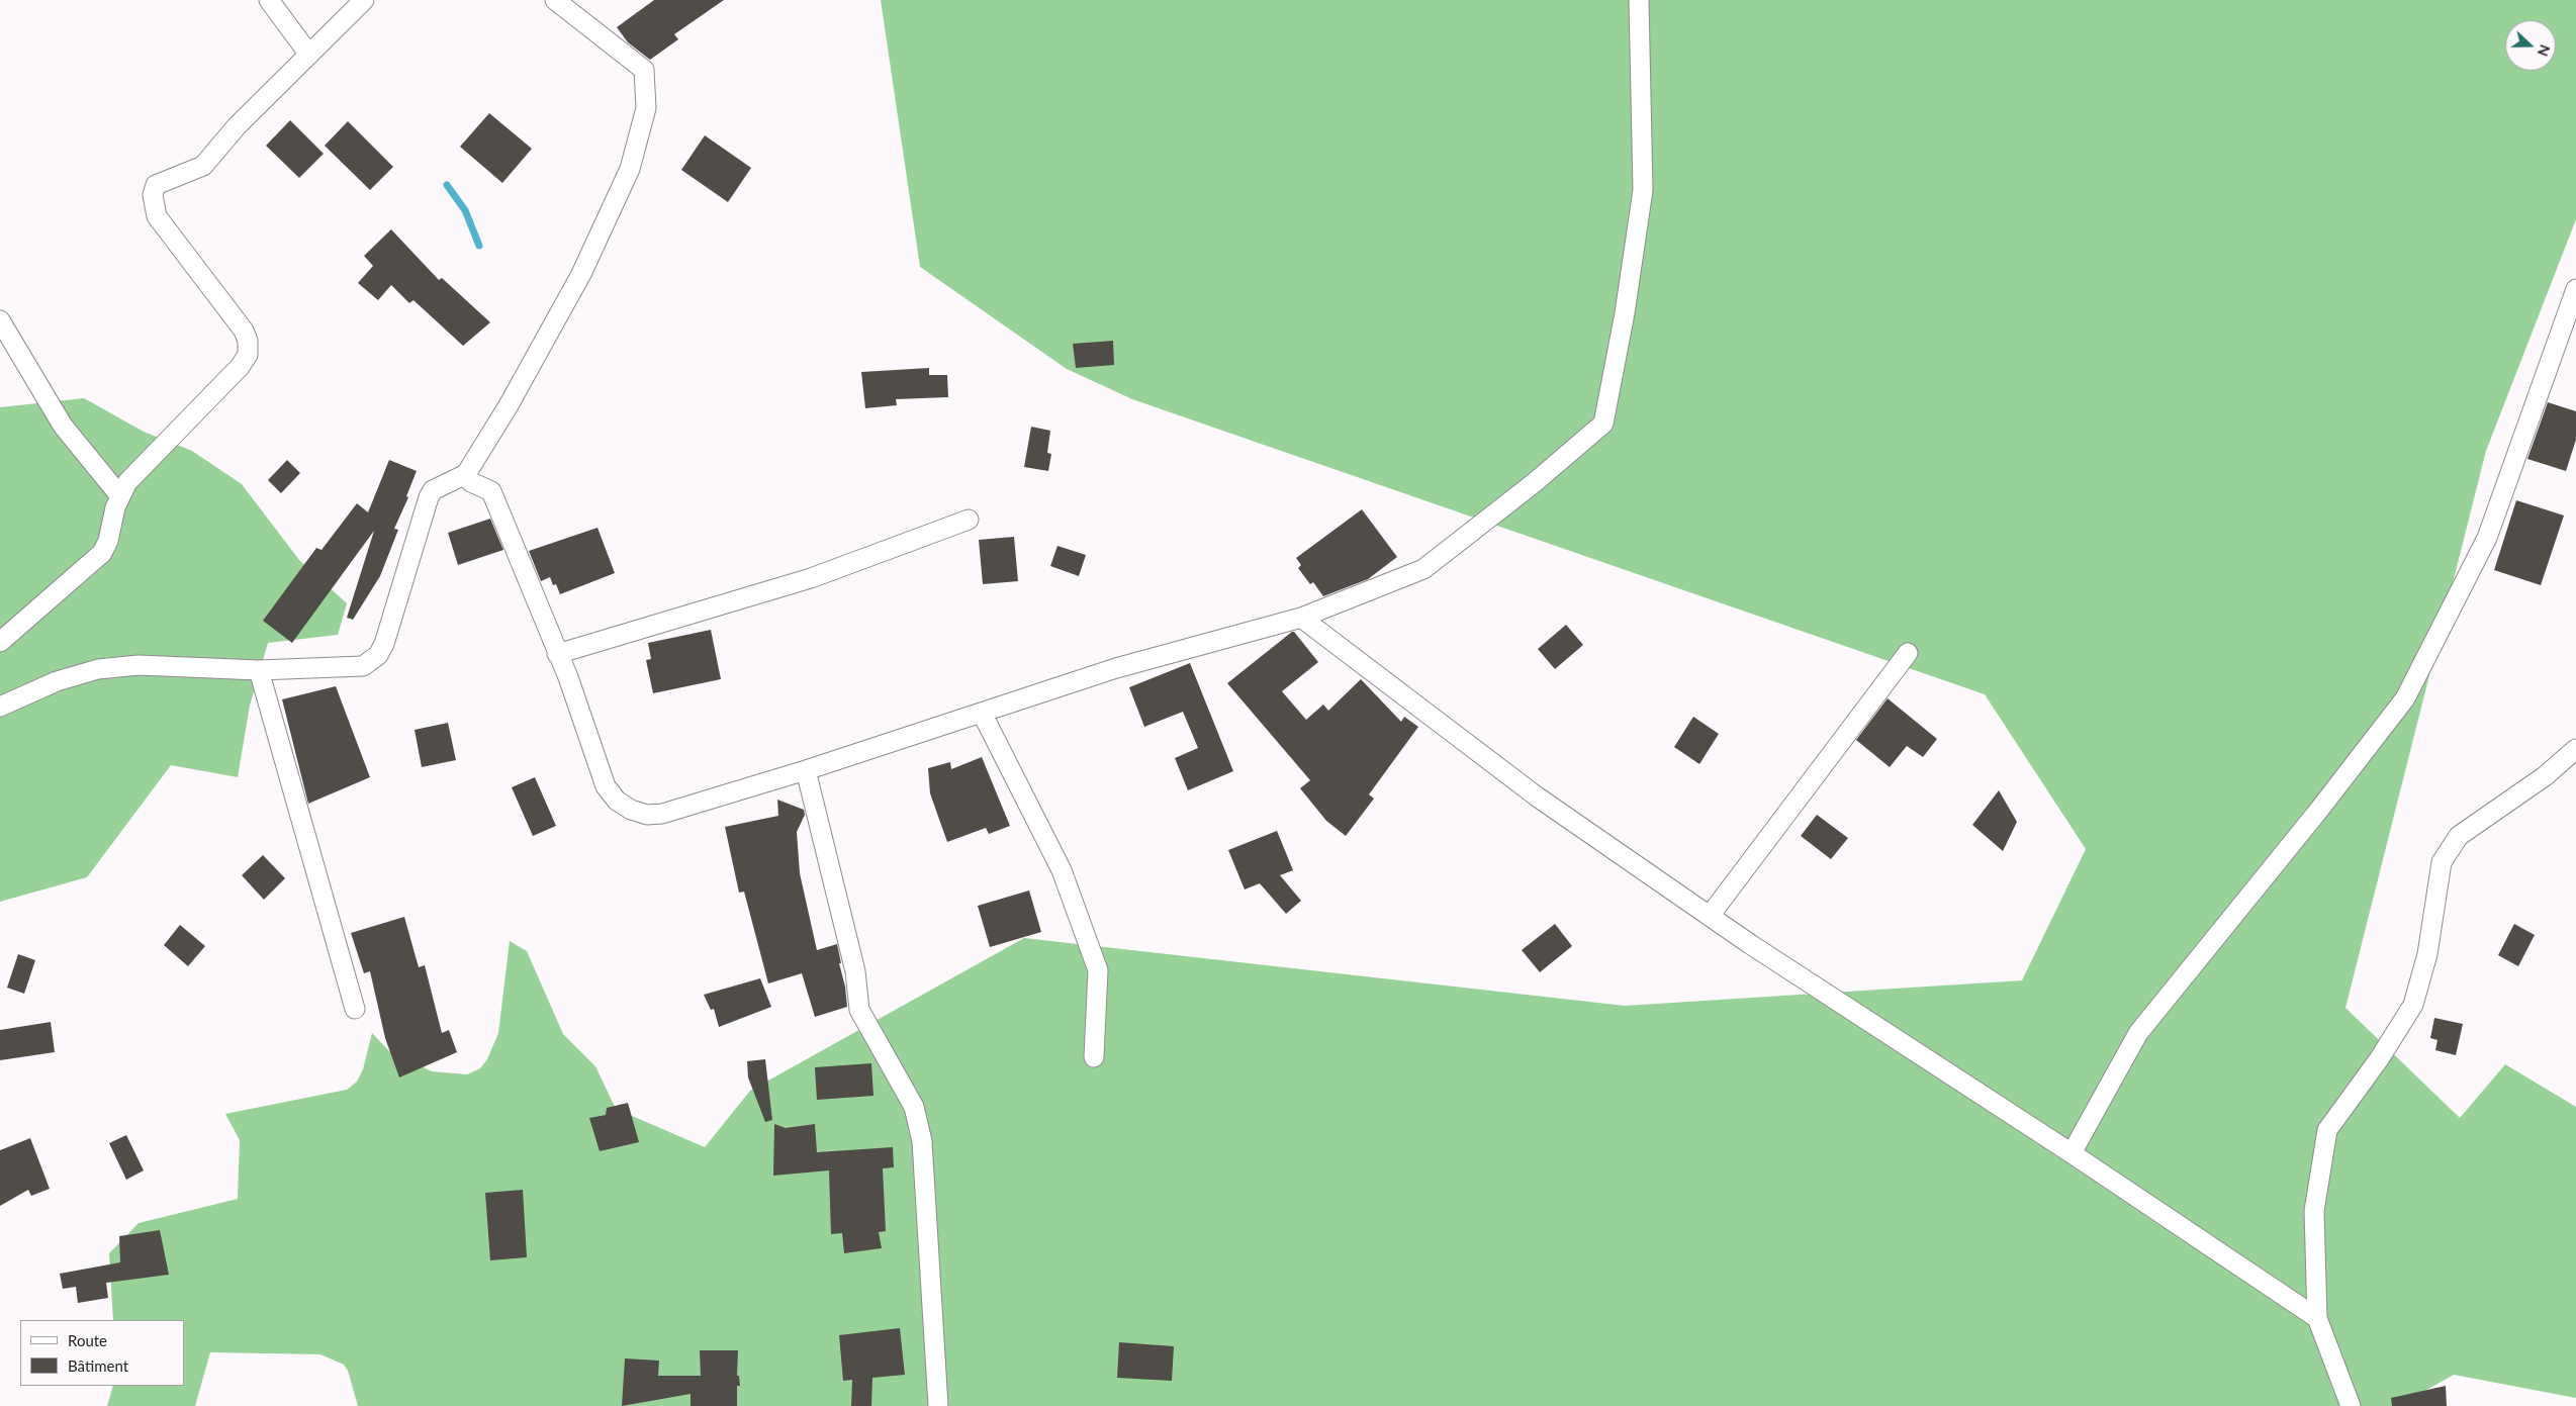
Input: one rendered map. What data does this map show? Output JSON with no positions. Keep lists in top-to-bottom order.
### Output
{
  "legend": ["Route", "Bâtiment"],
  "north": "right"
}
